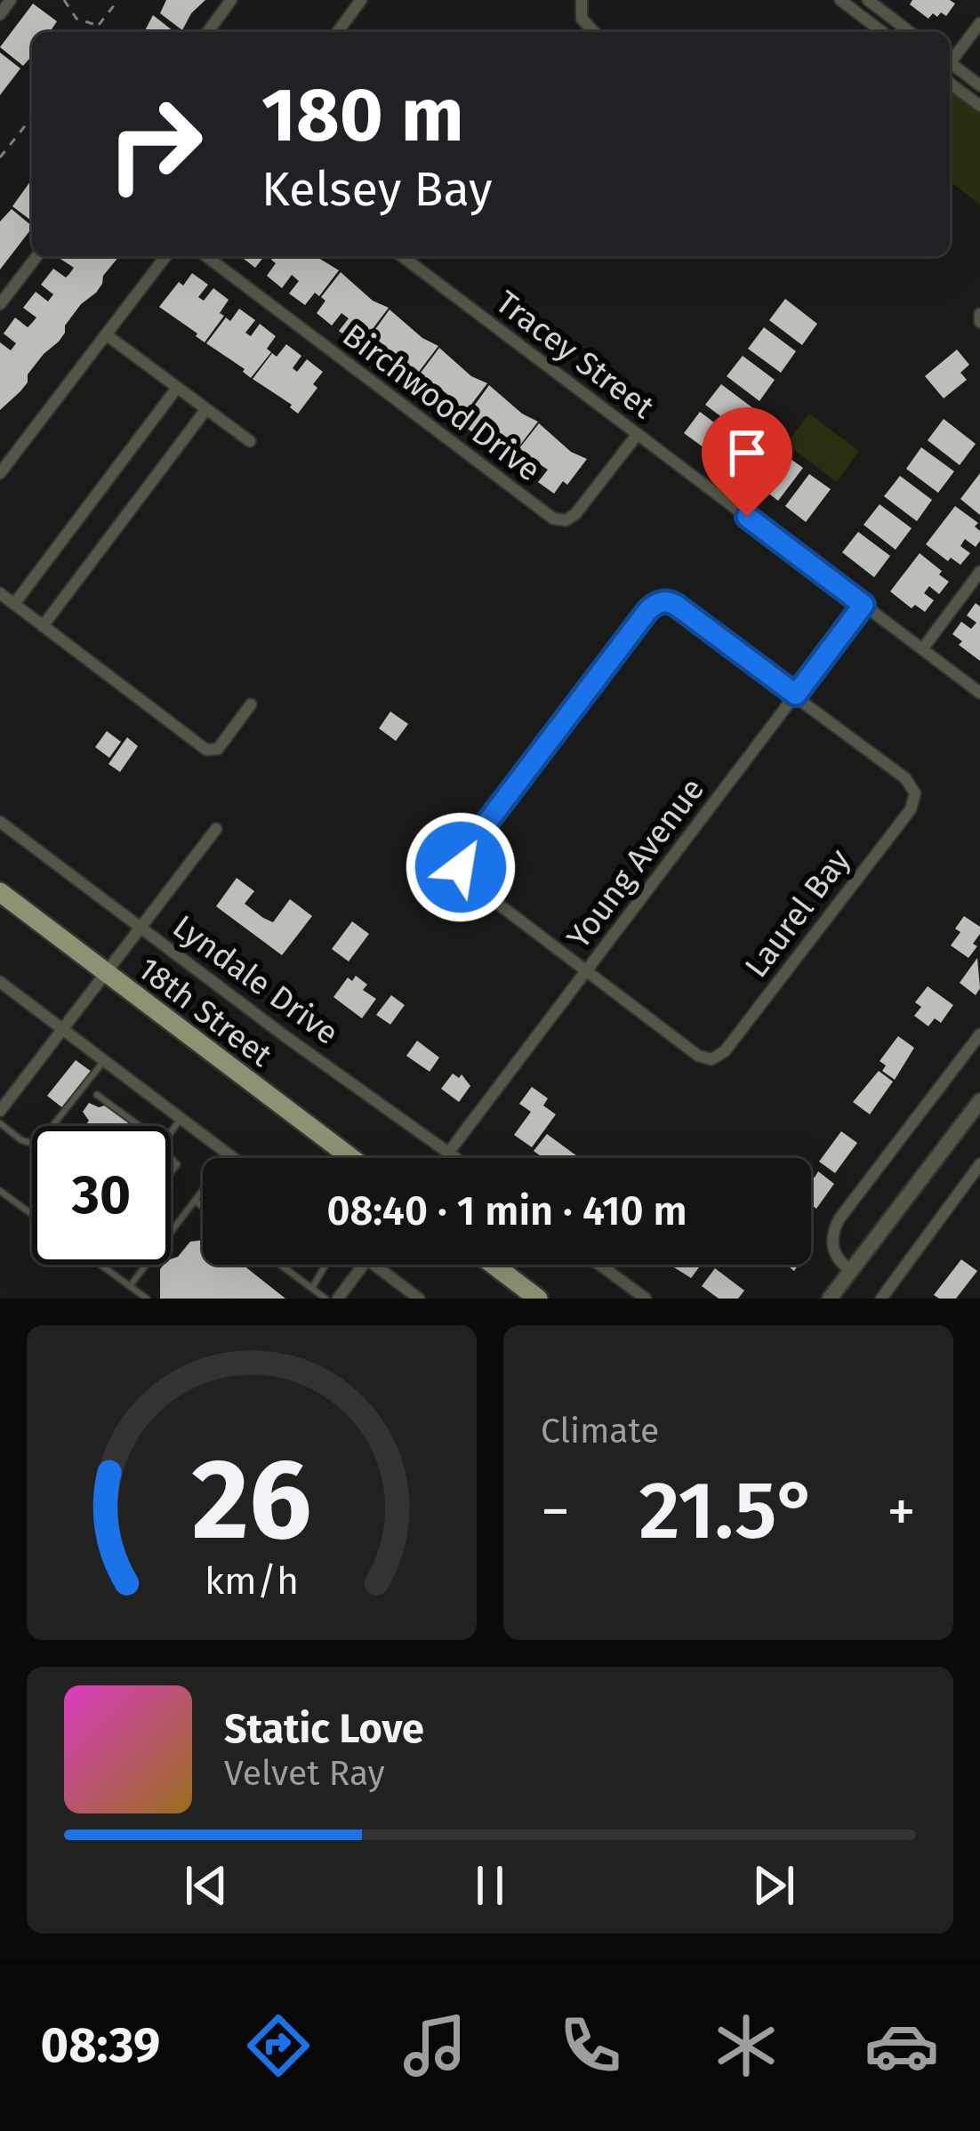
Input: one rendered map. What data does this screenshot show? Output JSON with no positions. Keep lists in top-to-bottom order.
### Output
{
  "streets": {
    "main road": ["18th Street"],
    "street": [
      "Tracey Street",
      "Birchwood Drive",
      "Young Avenue",
      "Laurel Bay",
      "Lyndale Drive"
    ]
  },
  "crossings": [
    ["Tracey Street", "Birchwood Drive"],
    ["Tracey Street", "Young Avenue"],
    ["Young Avenue", "Laurel Bay"],
    ["Young Avenue", "Lyndale Drive"]
  ],
  "page": {
    "turn": ["180 m", "Kelsey Bay"],
    "limit": "30",
    "trip": "08:40 · 1 min · 410 m",
    "tile": "Climate",
    "heat": ["−", "21.5°", "+"],
    "song": ["Static Love", "Velvet Ray"],
    "tabs": "08:39",
    "gauge": ["26", "km/h"]
  }
}
